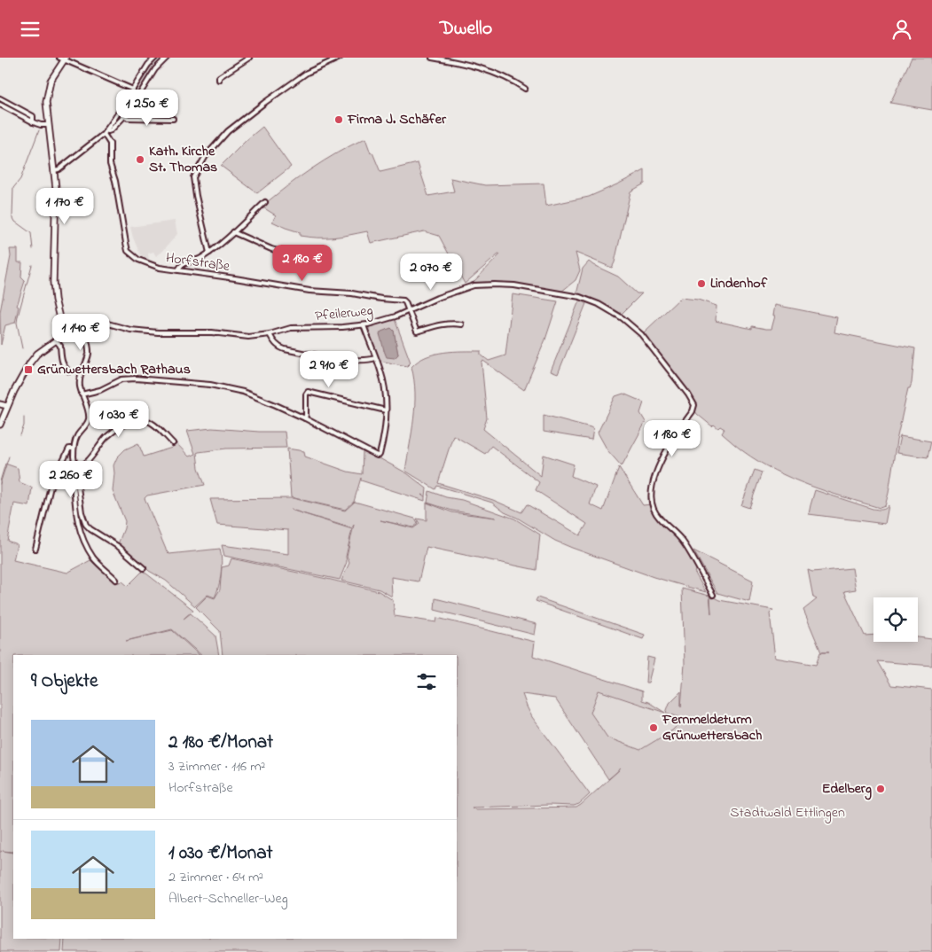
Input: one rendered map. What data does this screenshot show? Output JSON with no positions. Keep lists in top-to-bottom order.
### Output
{
  "streets": {
    "street": ["Horfstraße", "Pfeilerweg"]
  },
  "crossings": [
    ["Horfstraße", "Pfeilerweg"]
  ],
  "parks": ["Stadtwald Ettlingen"],
  "places": {
    "other": [
      "Firma J. Schäfer",
      "Kath. Kirche St. Thomas",
      "Lindenhof",
      "Fernmeldeturm Grünwettersbach",
      "Edelberg"
    ],
    "transit": ["Grünwettersbach Rathaus"]
  },
  "page": {
    "header": "Dwello",
    "price": [
      "1 250 €",
      "1 170 €",
      "2 180 €",
      "2 070 €",
      "1 140 €",
      "2 910 €",
      "1 030 €",
      "1 180 €",
      "2 260 €"
    ],
    "heading": "9 Objekte",
    "list": [
      {
        "name": "2 180 €/Monat",
        "note": "3 Zimmer · 116 m² · Horfstraße"
      },
      {
        "name": "1 030 €/Monat",
        "note": "2 Zimmer · 64 m² · Albert-Schneller-Weg"
      }
    ]
  }
}
